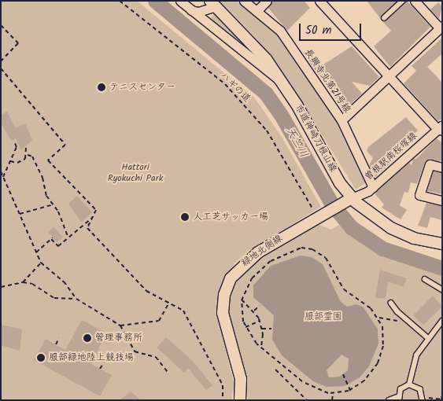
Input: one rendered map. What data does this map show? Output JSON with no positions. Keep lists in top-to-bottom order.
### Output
{
  "streets": {
    "street": [
      "長興寺北第21号線",
      "市道神崎刀根山線",
      "曽根駅南桜塚線",
      "緑地北側線"
    ],
    "path": ["ハギの道"]
  },
  "crossings": [
    ["長興寺北第21号線", "曽根駅南桜塚線"],
    ["市道神崎刀根山線", "曽根駅南桜塚線"],
    ["市道神崎刀根山線", "緑地北側線"],
    ["曽根駅南桜塚線", "緑地北側線"]
  ],
  "water": ["天竺川"],
  "parks": ["Hattori Ryokuchi Park", "服部霊園"],
  "places": [
    "テニスセンター",
    "人工芝サッカー場",
    "管理事務所",
    "服部緑地陸上競技場"
  ],
  "scale_bar": "50 m"
}
